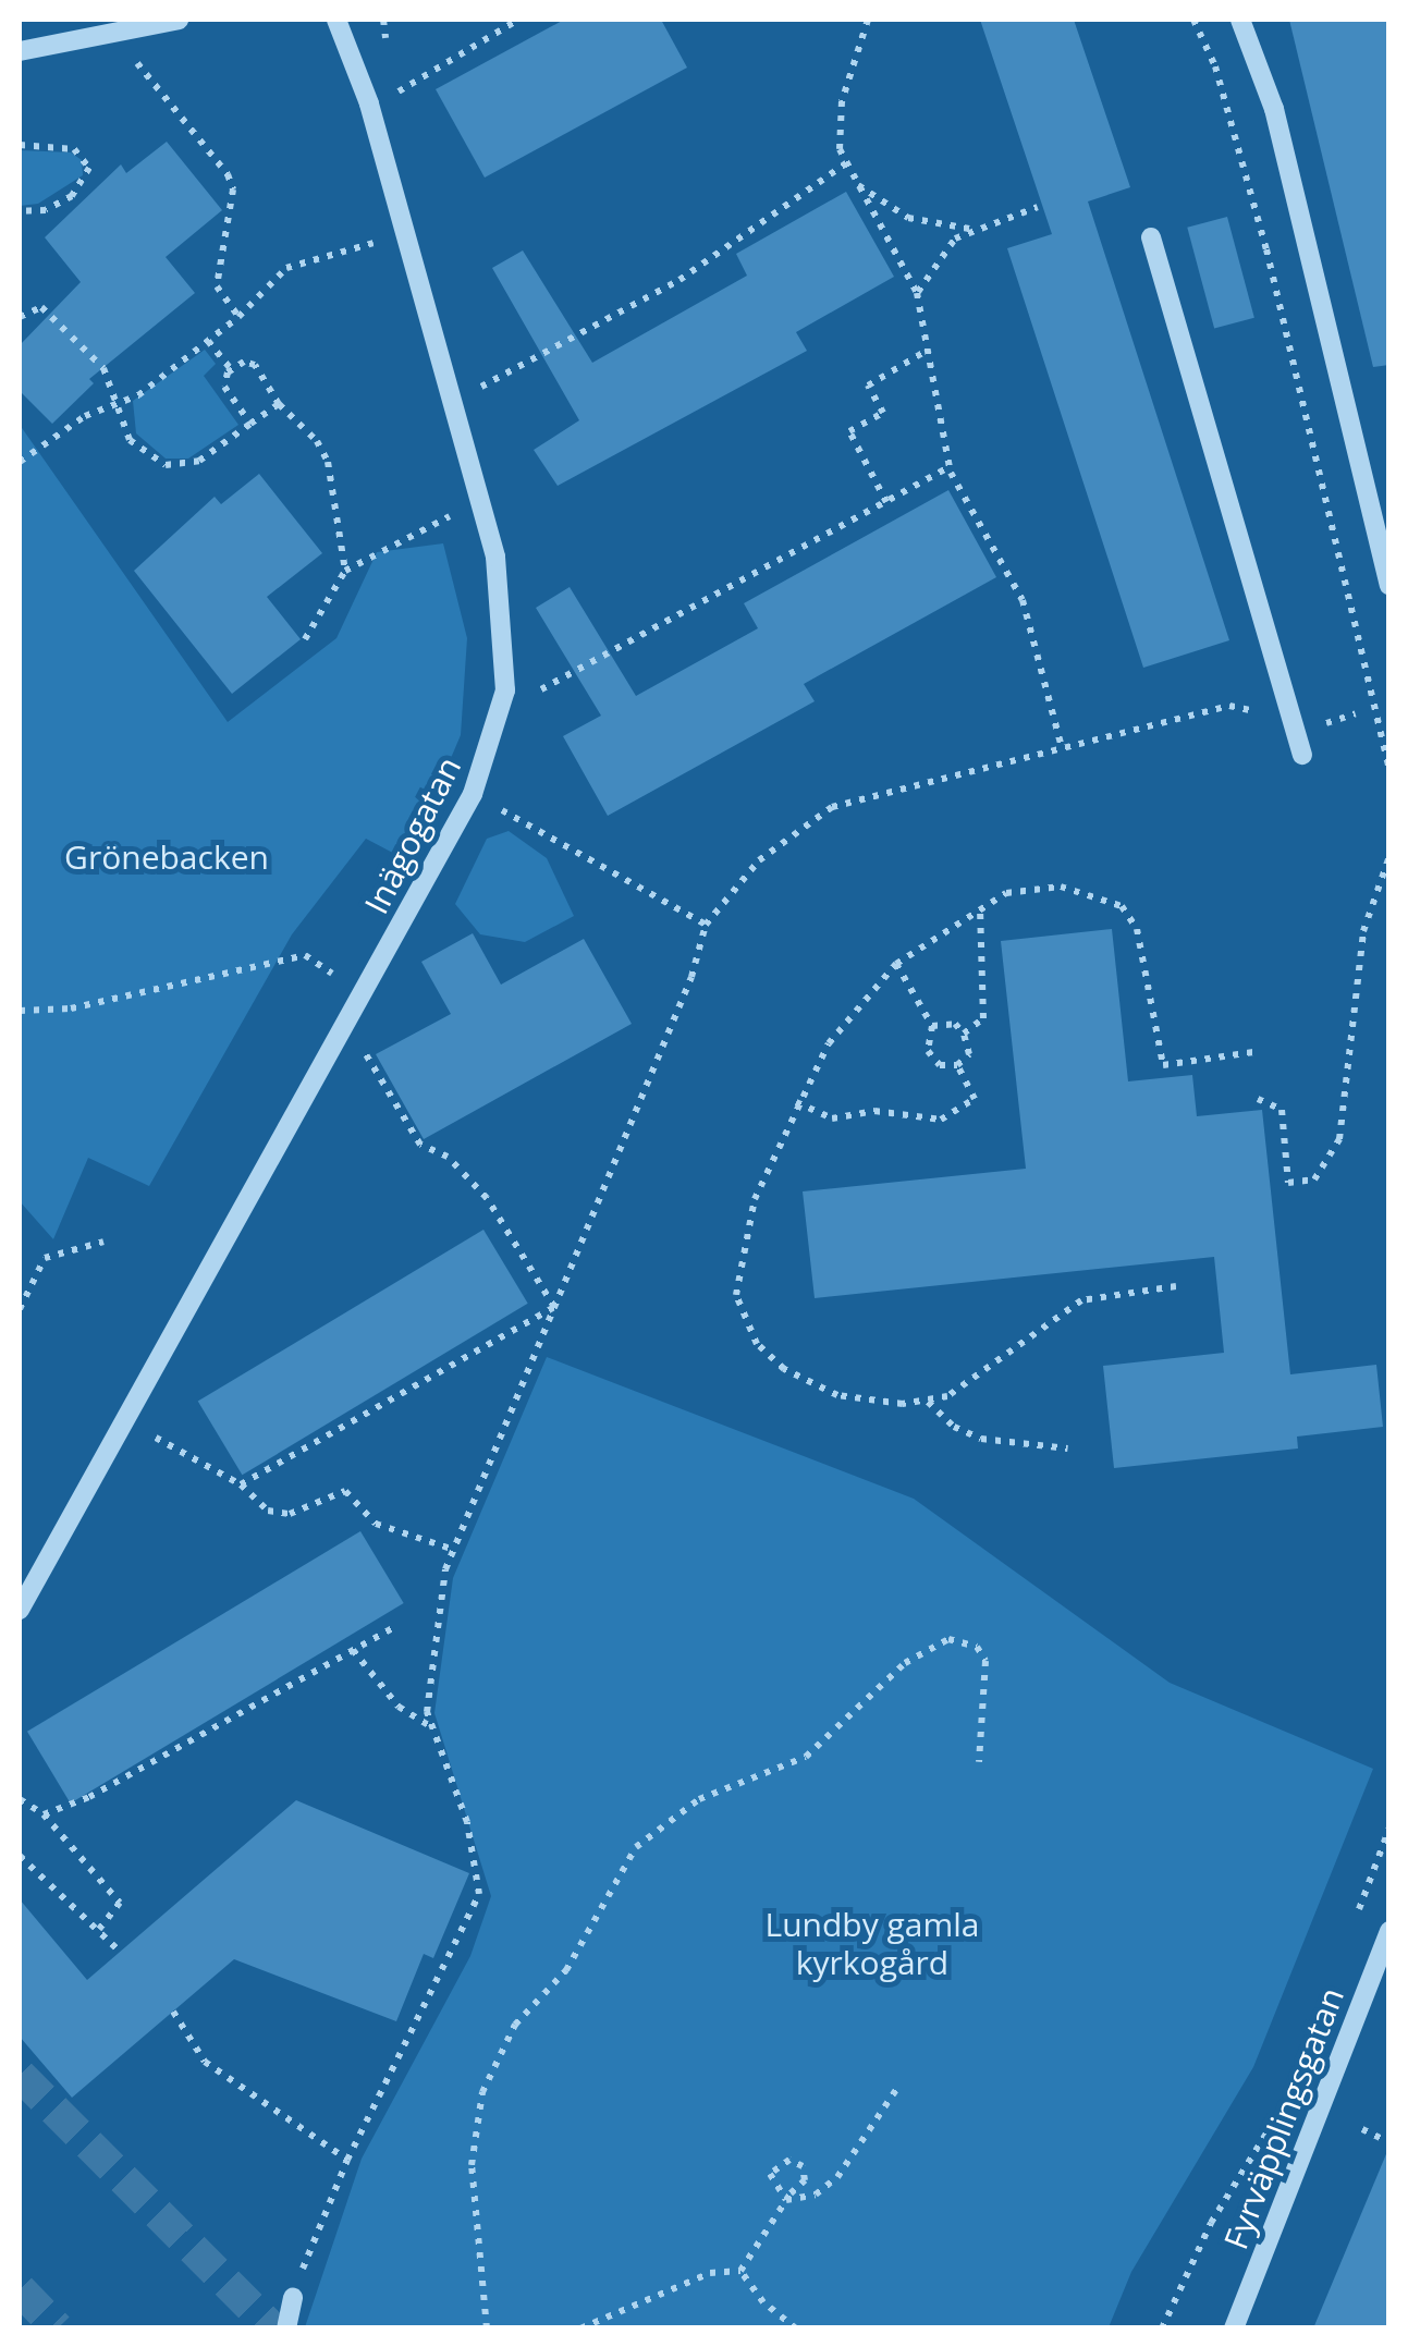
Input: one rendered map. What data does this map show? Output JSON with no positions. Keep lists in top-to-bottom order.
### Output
{
  "streets": {
    "street": ["Inägogatan", "Fyrväpplingsgatan"]
  },
  "parks": ["Grönebacken", "Lundby gamla kyrkogård"]
}
